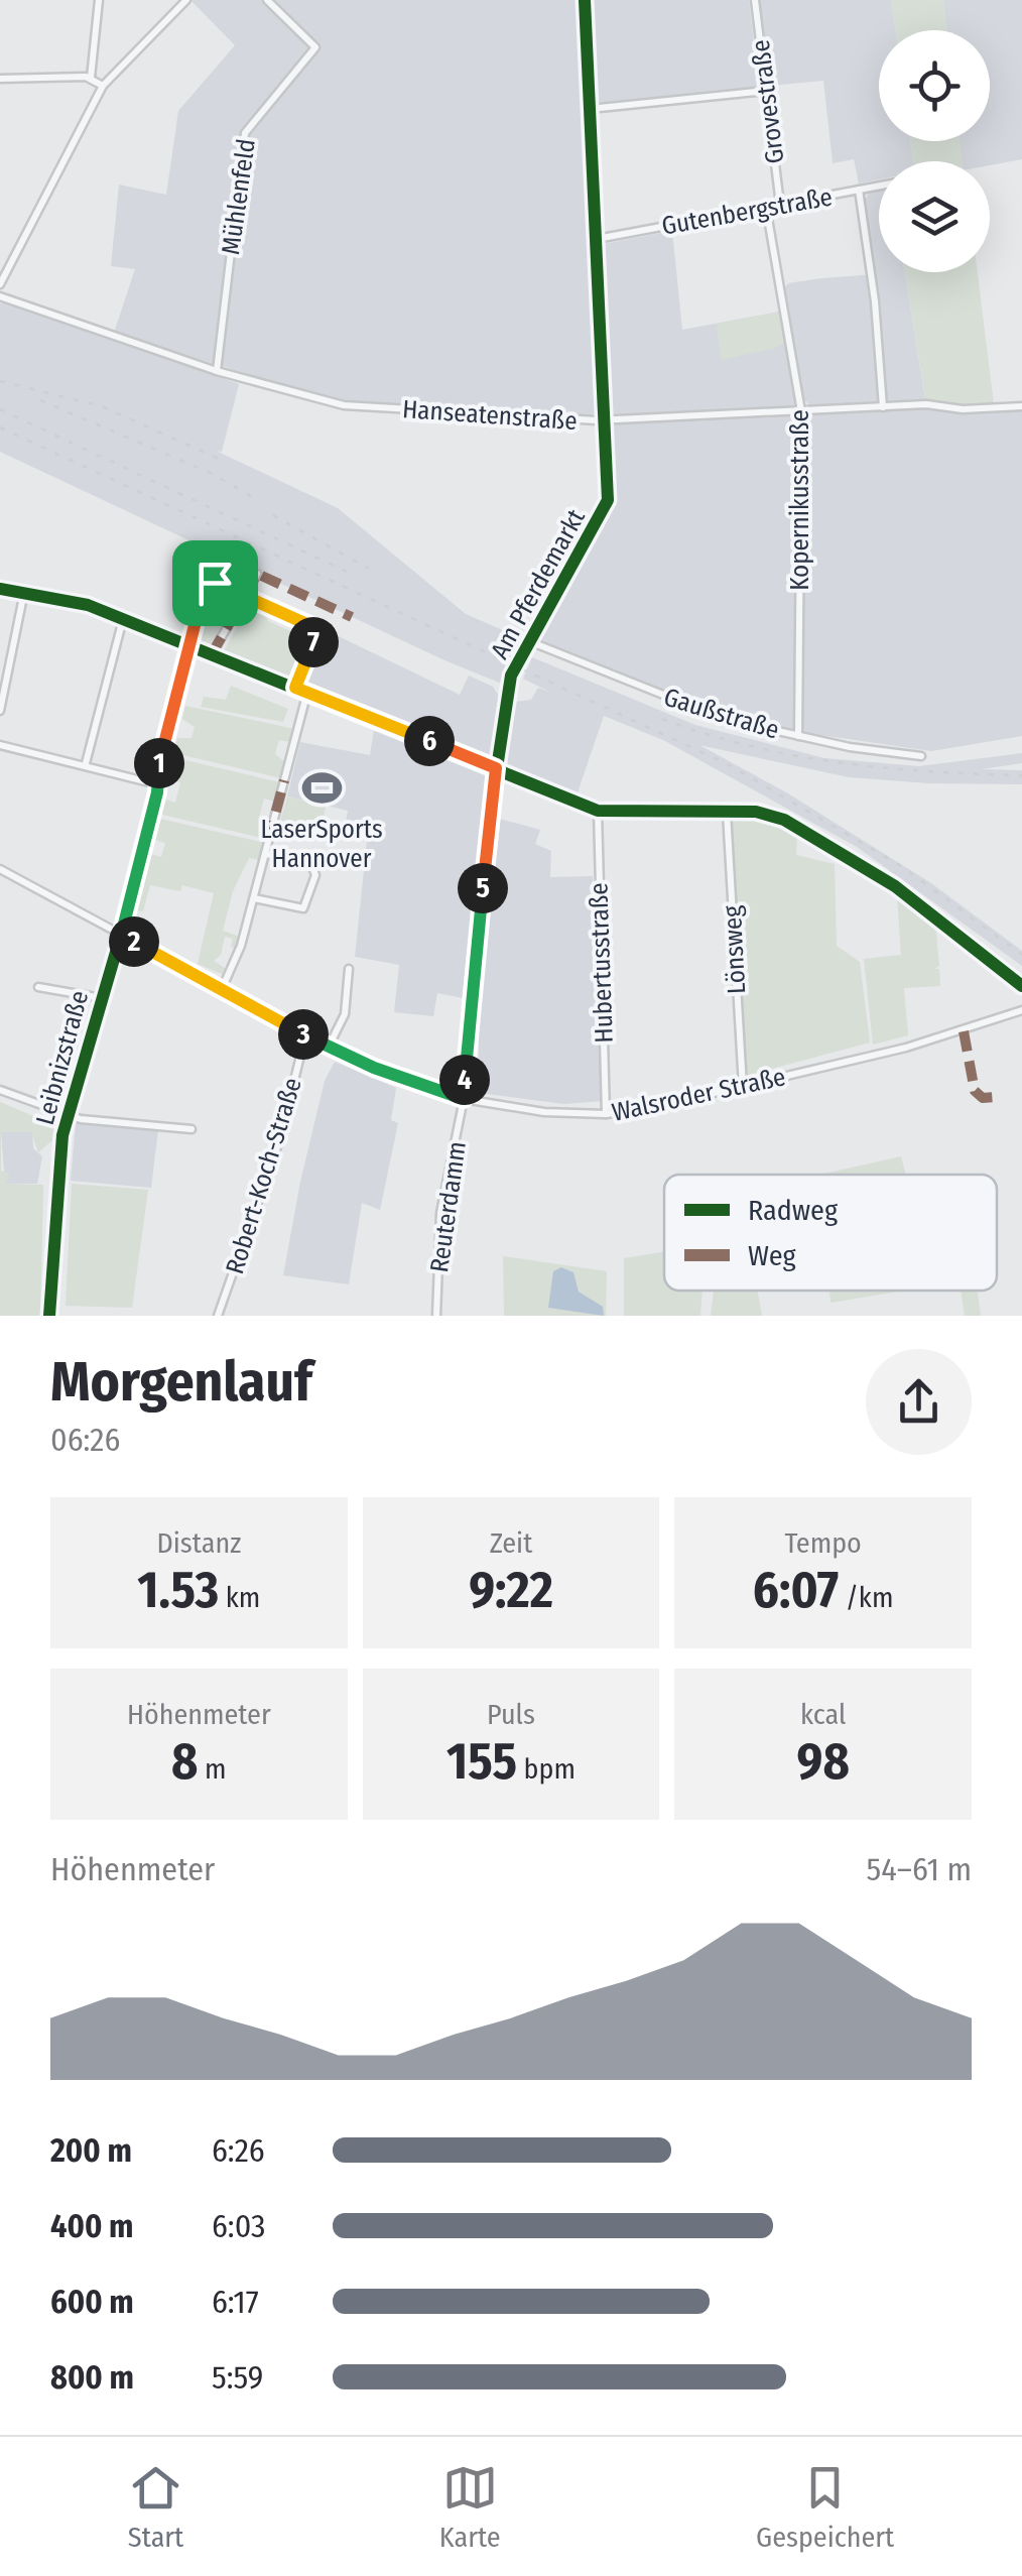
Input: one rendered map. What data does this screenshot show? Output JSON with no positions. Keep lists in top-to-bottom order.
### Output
{
  "streets": {
    "street": [
      "Grovestraße",
      "Mühlenfeld",
      "Gutenbergstraße",
      "Hanseatenstraße",
      "Kopernikusstraße",
      "Am Pferdemarkt",
      "Gaußstraße",
      "Lönsweg",
      "Hubertusstraße",
      "Leibnizstraße",
      "Walsroder Straße",
      "Robert-Koch-Straße",
      "Reuterdamm"
    ]
  },
  "crossings": [
    ["Grovestraße", "Gutenbergstraße"],
    ["Mühlenfeld", "Hanseatenstraße"],
    ["Gutenbergstraße", "Kopernikusstraße"],
    ["Gutenbergstraße", "Am Pferdemarkt"],
    ["Hanseatenstraße", "Kopernikusstraße"],
    ["Hanseatenstraße", "Am Pferdemarkt"],
    ["Kopernikusstraße", "Gaußstraße"],
    ["Am Pferdemarkt", "Gaußstraße"],
    ["Am Pferdemarkt", "Walsroder Straße"],
    ["Am Pferdemarkt", "Reuterdamm"],
    ["Lönsweg", "Walsroder Straße"],
    ["Hubertusstraße", "Walsroder Straße"],
    ["Leibnizstraße", "Walsroder Straße"],
    ["Walsroder Straße", "Robert-Koch-Straße"],
    ["Walsroder Straße", "Reuterdamm"]
  ],
  "places": {
    "sports": ["LaserSports Hannover"]
  },
  "legend": ["Radweg", "Weg"],
  "page": {
    "pins": [
      "7",
      "6",
      "1",
      "5",
      "2",
      "3",
      "4"
    ],
    "heading": ["Morgenlauf", "06:26"],
    "stats": [
      ["Distanz", "1.53 km"],
      ["Zeit", "9:22"],
      ["Tempo", "6:07 /km"],
      ["Höhenmeter", "8 m"],
      ["Puls", "155 bpm"],
      ["kcal", "98"]
    ],
    "chart": ["Höhenmeter", "54–61 m"],
    "list": [
      {
        "name": "200 m",
        "note": "6:26"
      },
      {
        "name": "400 m",
        "note": "6:03"
      },
      {
        "name": "600 m",
        "note": "6:17"
      },
      {
        "name": "800 m",
        "note": "5:59"
      }
    ],
    "tabs": ["Start", "Karte", "Gespeichert"]
  }
}
